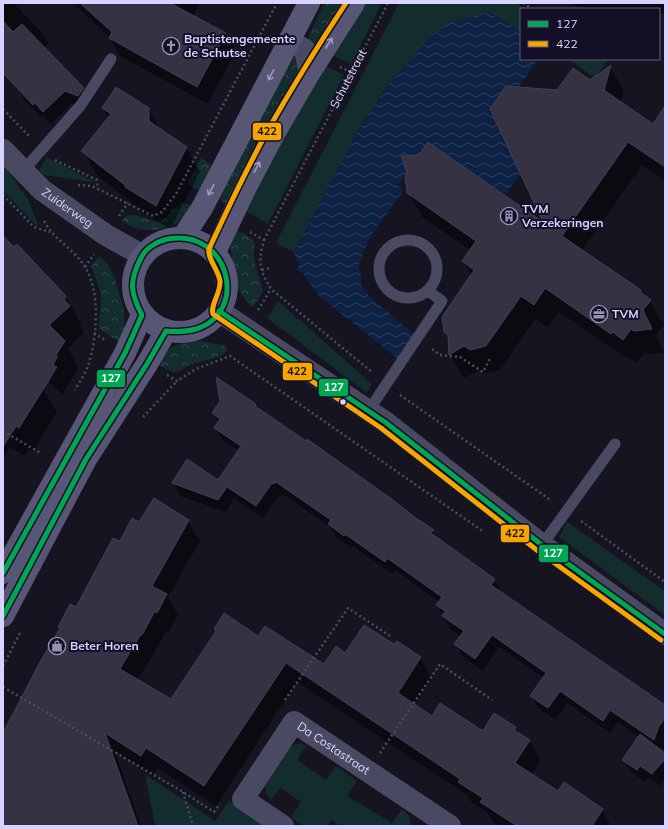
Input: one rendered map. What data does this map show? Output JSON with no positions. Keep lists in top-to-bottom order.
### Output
{
  "streets": {
    "street": ["Zuiderweg", "Da Costastraat"],
    "path": ["Schutstraat"]
  },
  "places": {
    "church": ["Baptistengemeente de Schutse"],
    "building": ["TVM Verzekeringen"],
    "office": ["TVM"],
    "shop": ["Beter Horen"]
  },
  "lines": ["transit line 422", "transit line 127"],
  "legend": ["127", "422"]
}
